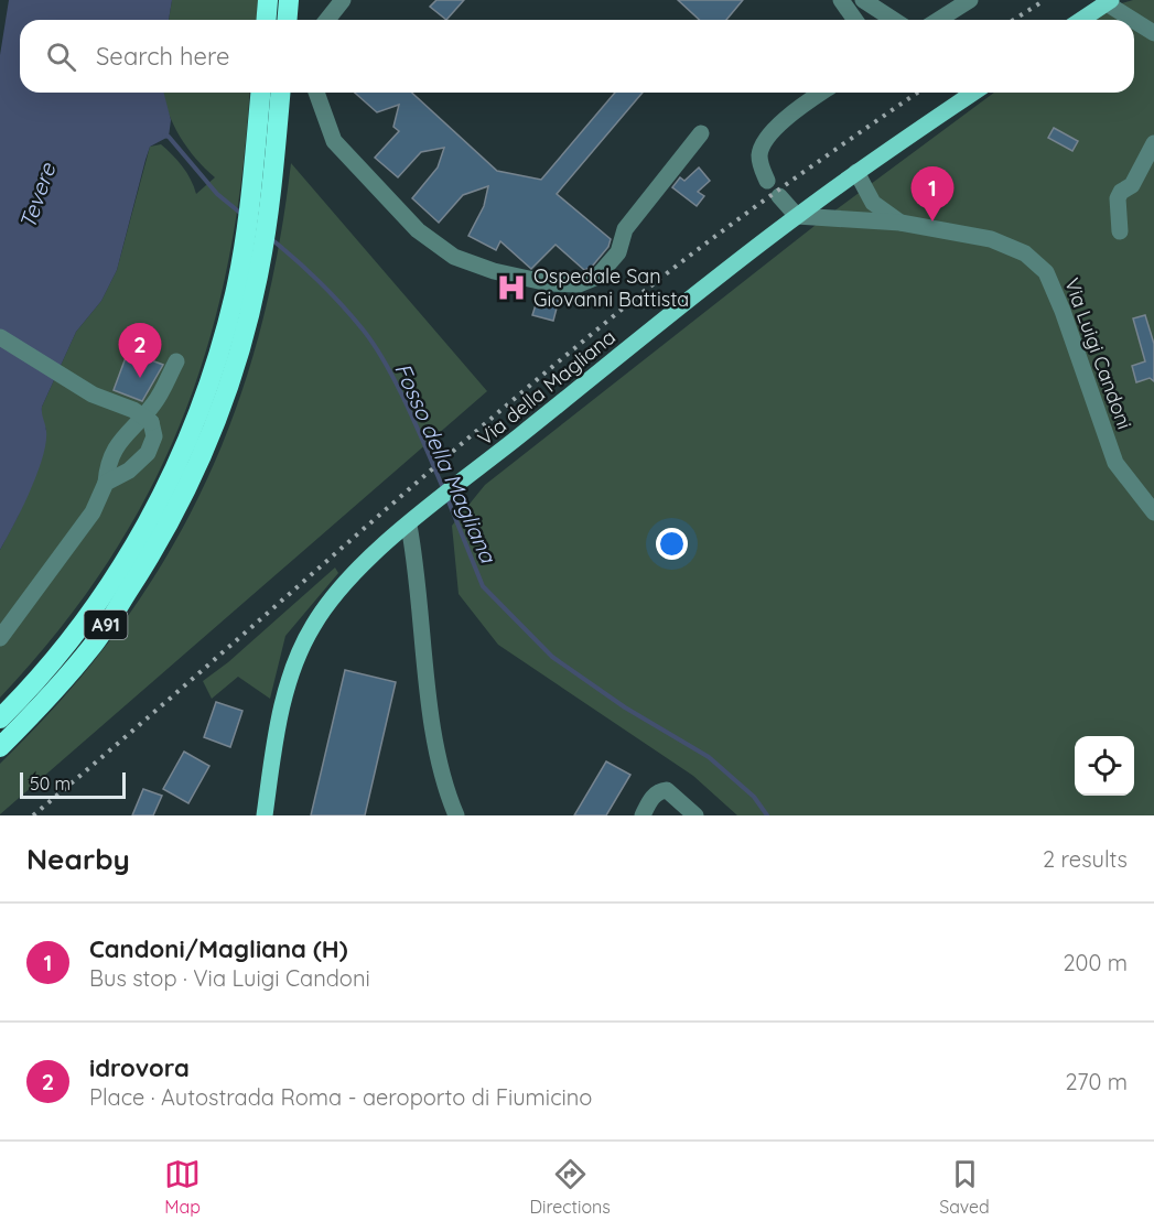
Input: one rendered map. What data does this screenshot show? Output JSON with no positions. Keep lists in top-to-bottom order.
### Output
{
  "streets": {
    "highway": ["A91"],
    "main road": ["Via della Magliana"],
    "street": ["Via Luigi Candoni"]
  },
  "crossings": [
    ["Via Luigi Candoni", "Via della Magliana"]
  ],
  "water": ["Tevere", "Fosso della Magliana"],
  "places": {
    "hospital": ["Ospedale San Giovanni Battista"]
  },
  "scale_bar": "50 m",
  "page": {
    "search": "Search here",
    "pins": ["1", "2"],
    "scale": "50 m",
    "heading": ["Nearby", "2 results"],
    "list": [
      {
        "mark": "1",
        "name": "Candoni/Magliana (H)",
        "note": "Bus stop · Via Luigi Candoni",
        "value": "200 m"
      },
      {
        "mark": "2",
        "name": "idrovora",
        "note": "Place · Autostrada Roma - aeroporto di Fiumicino",
        "value": "270 m"
      }
    ],
    "nav": ["Map", "Directions", "Saved"]
  }
}
